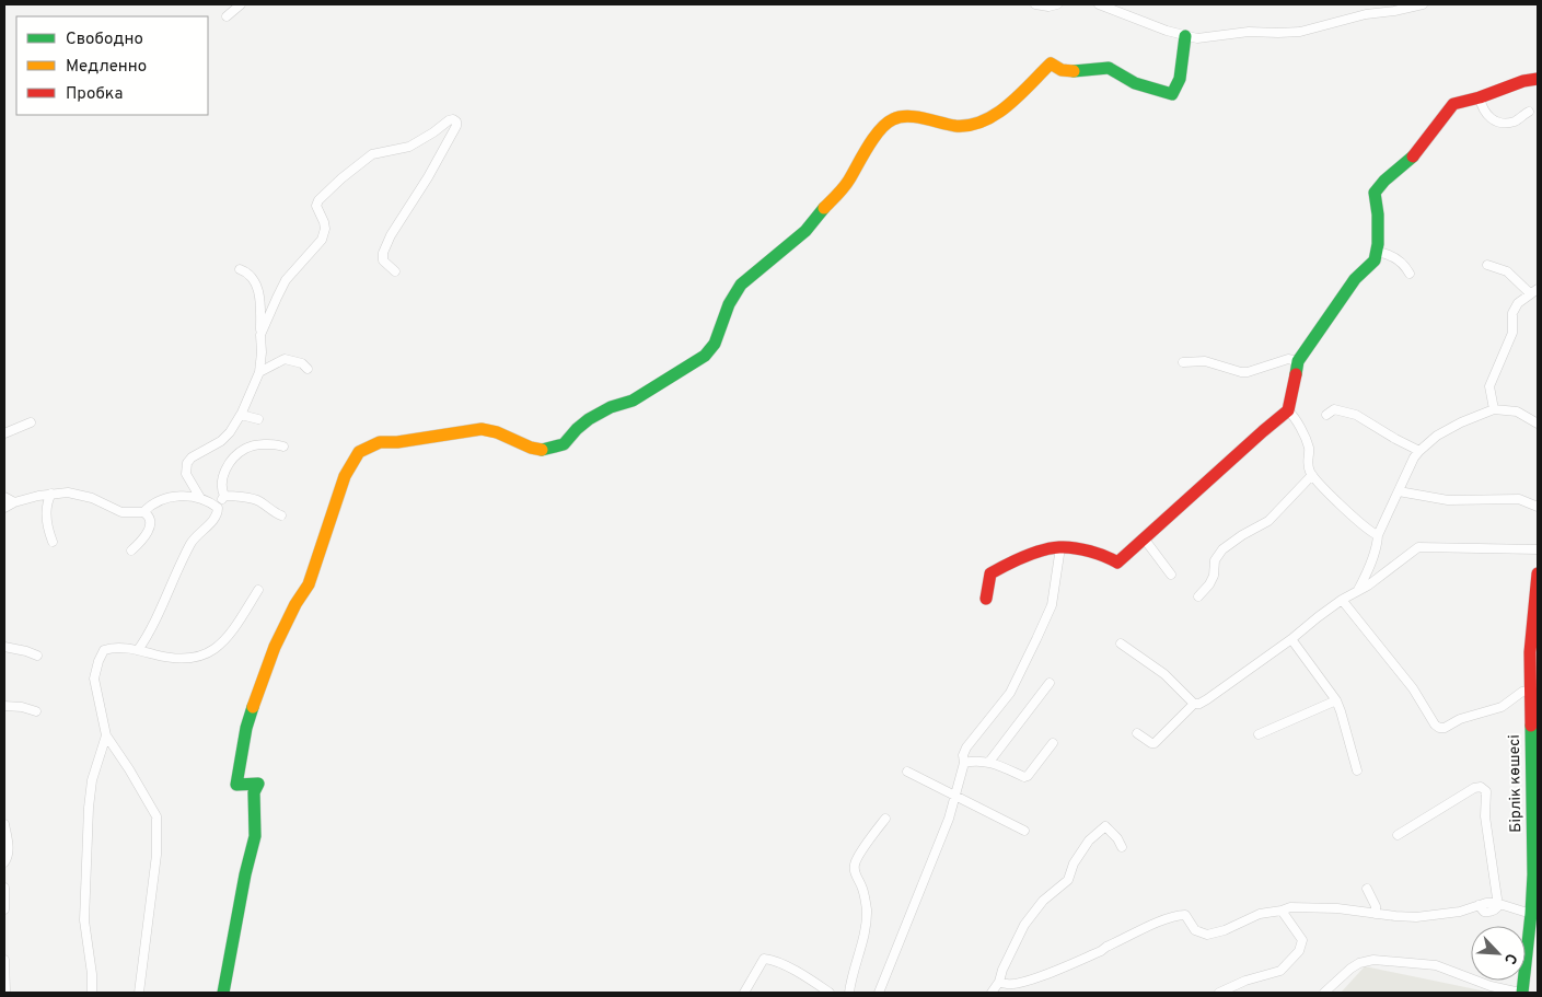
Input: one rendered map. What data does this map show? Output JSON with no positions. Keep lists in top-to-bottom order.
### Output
{
  "streets": {
    "street": ["Бірлік көшесі"]
  },
  "legend": ["Свободно", "Медленно", "Пробка"],
  "north": "bottom right"
}
